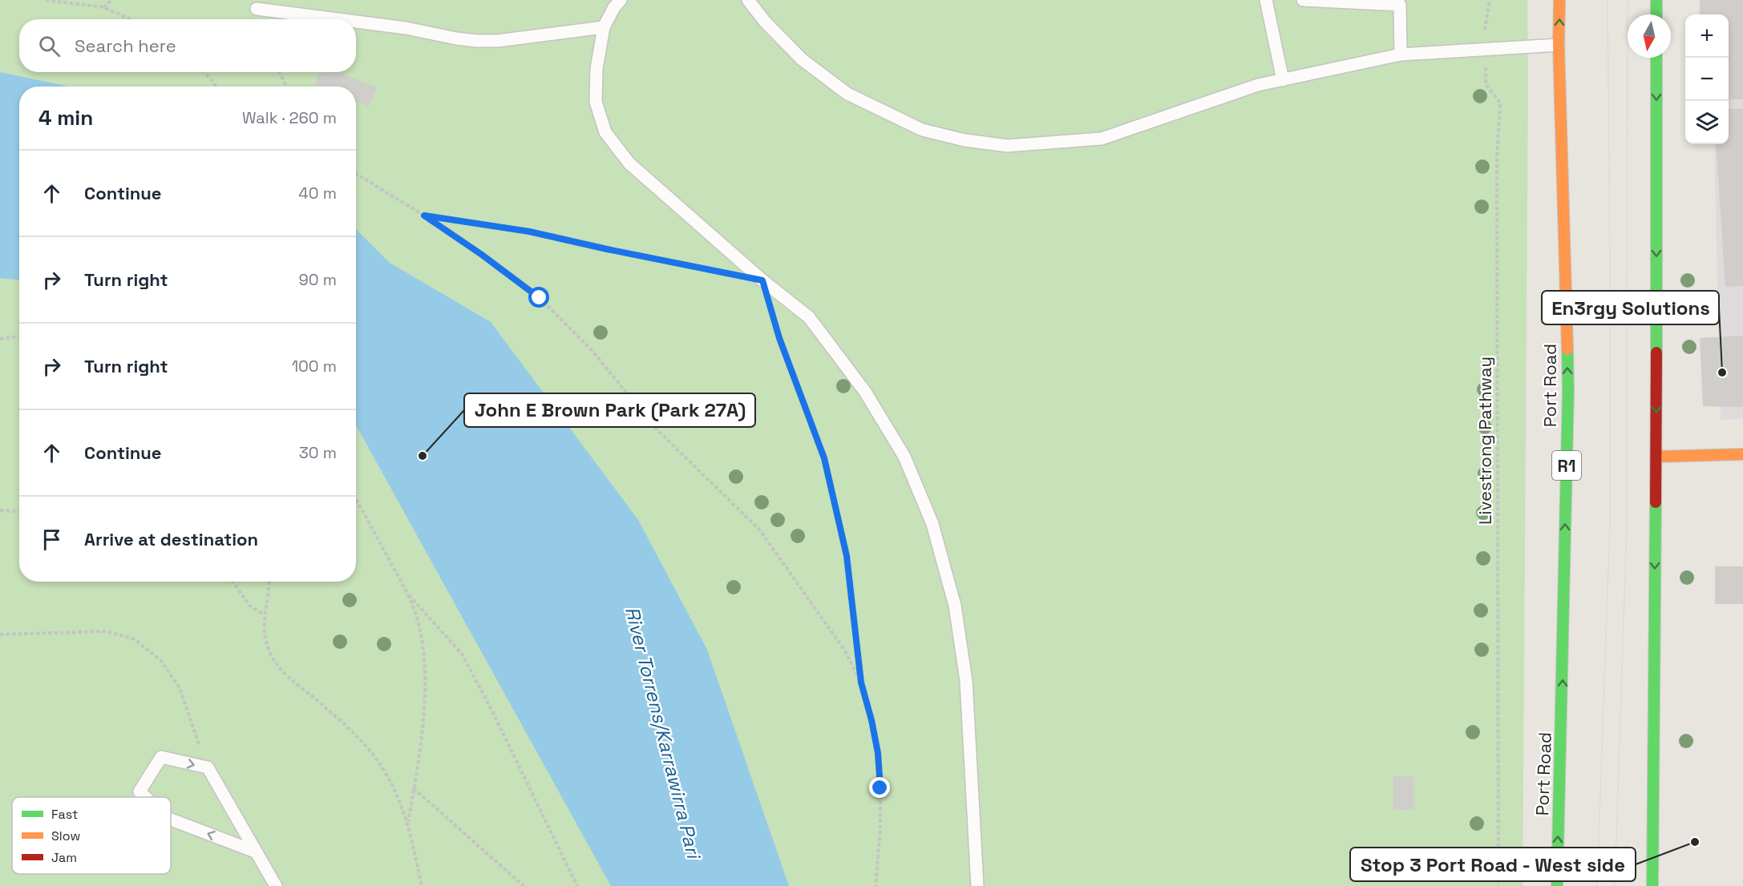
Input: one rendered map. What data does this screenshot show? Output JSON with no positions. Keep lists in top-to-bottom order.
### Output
{
  "streets": {
    "main road": ["Port Road", "R1"],
    "path": ["Livestrong Pathway"]
  },
  "water": ["River Torrens/Karrawirra Pari"],
  "places": ["En3rgy Solutions", "John E Brown Park (Park 27A)", "Stop 3 Port Road - West side"],
  "legend": ["Fast", "Slow", "Jam"],
  "north": "bottom",
  "page": {
    "map_buttons": ["+", "−"],
    "search": "Search here",
    "heading": ["4 min", "Walk · 260 m"],
    "list": [
      ["Continue", "40 m"],
      ["Turn right", "90 m"],
      ["Turn right", "100 m"],
      ["Continue", "30 m"],
      "Arrive at destination"
    ]
  }
}
